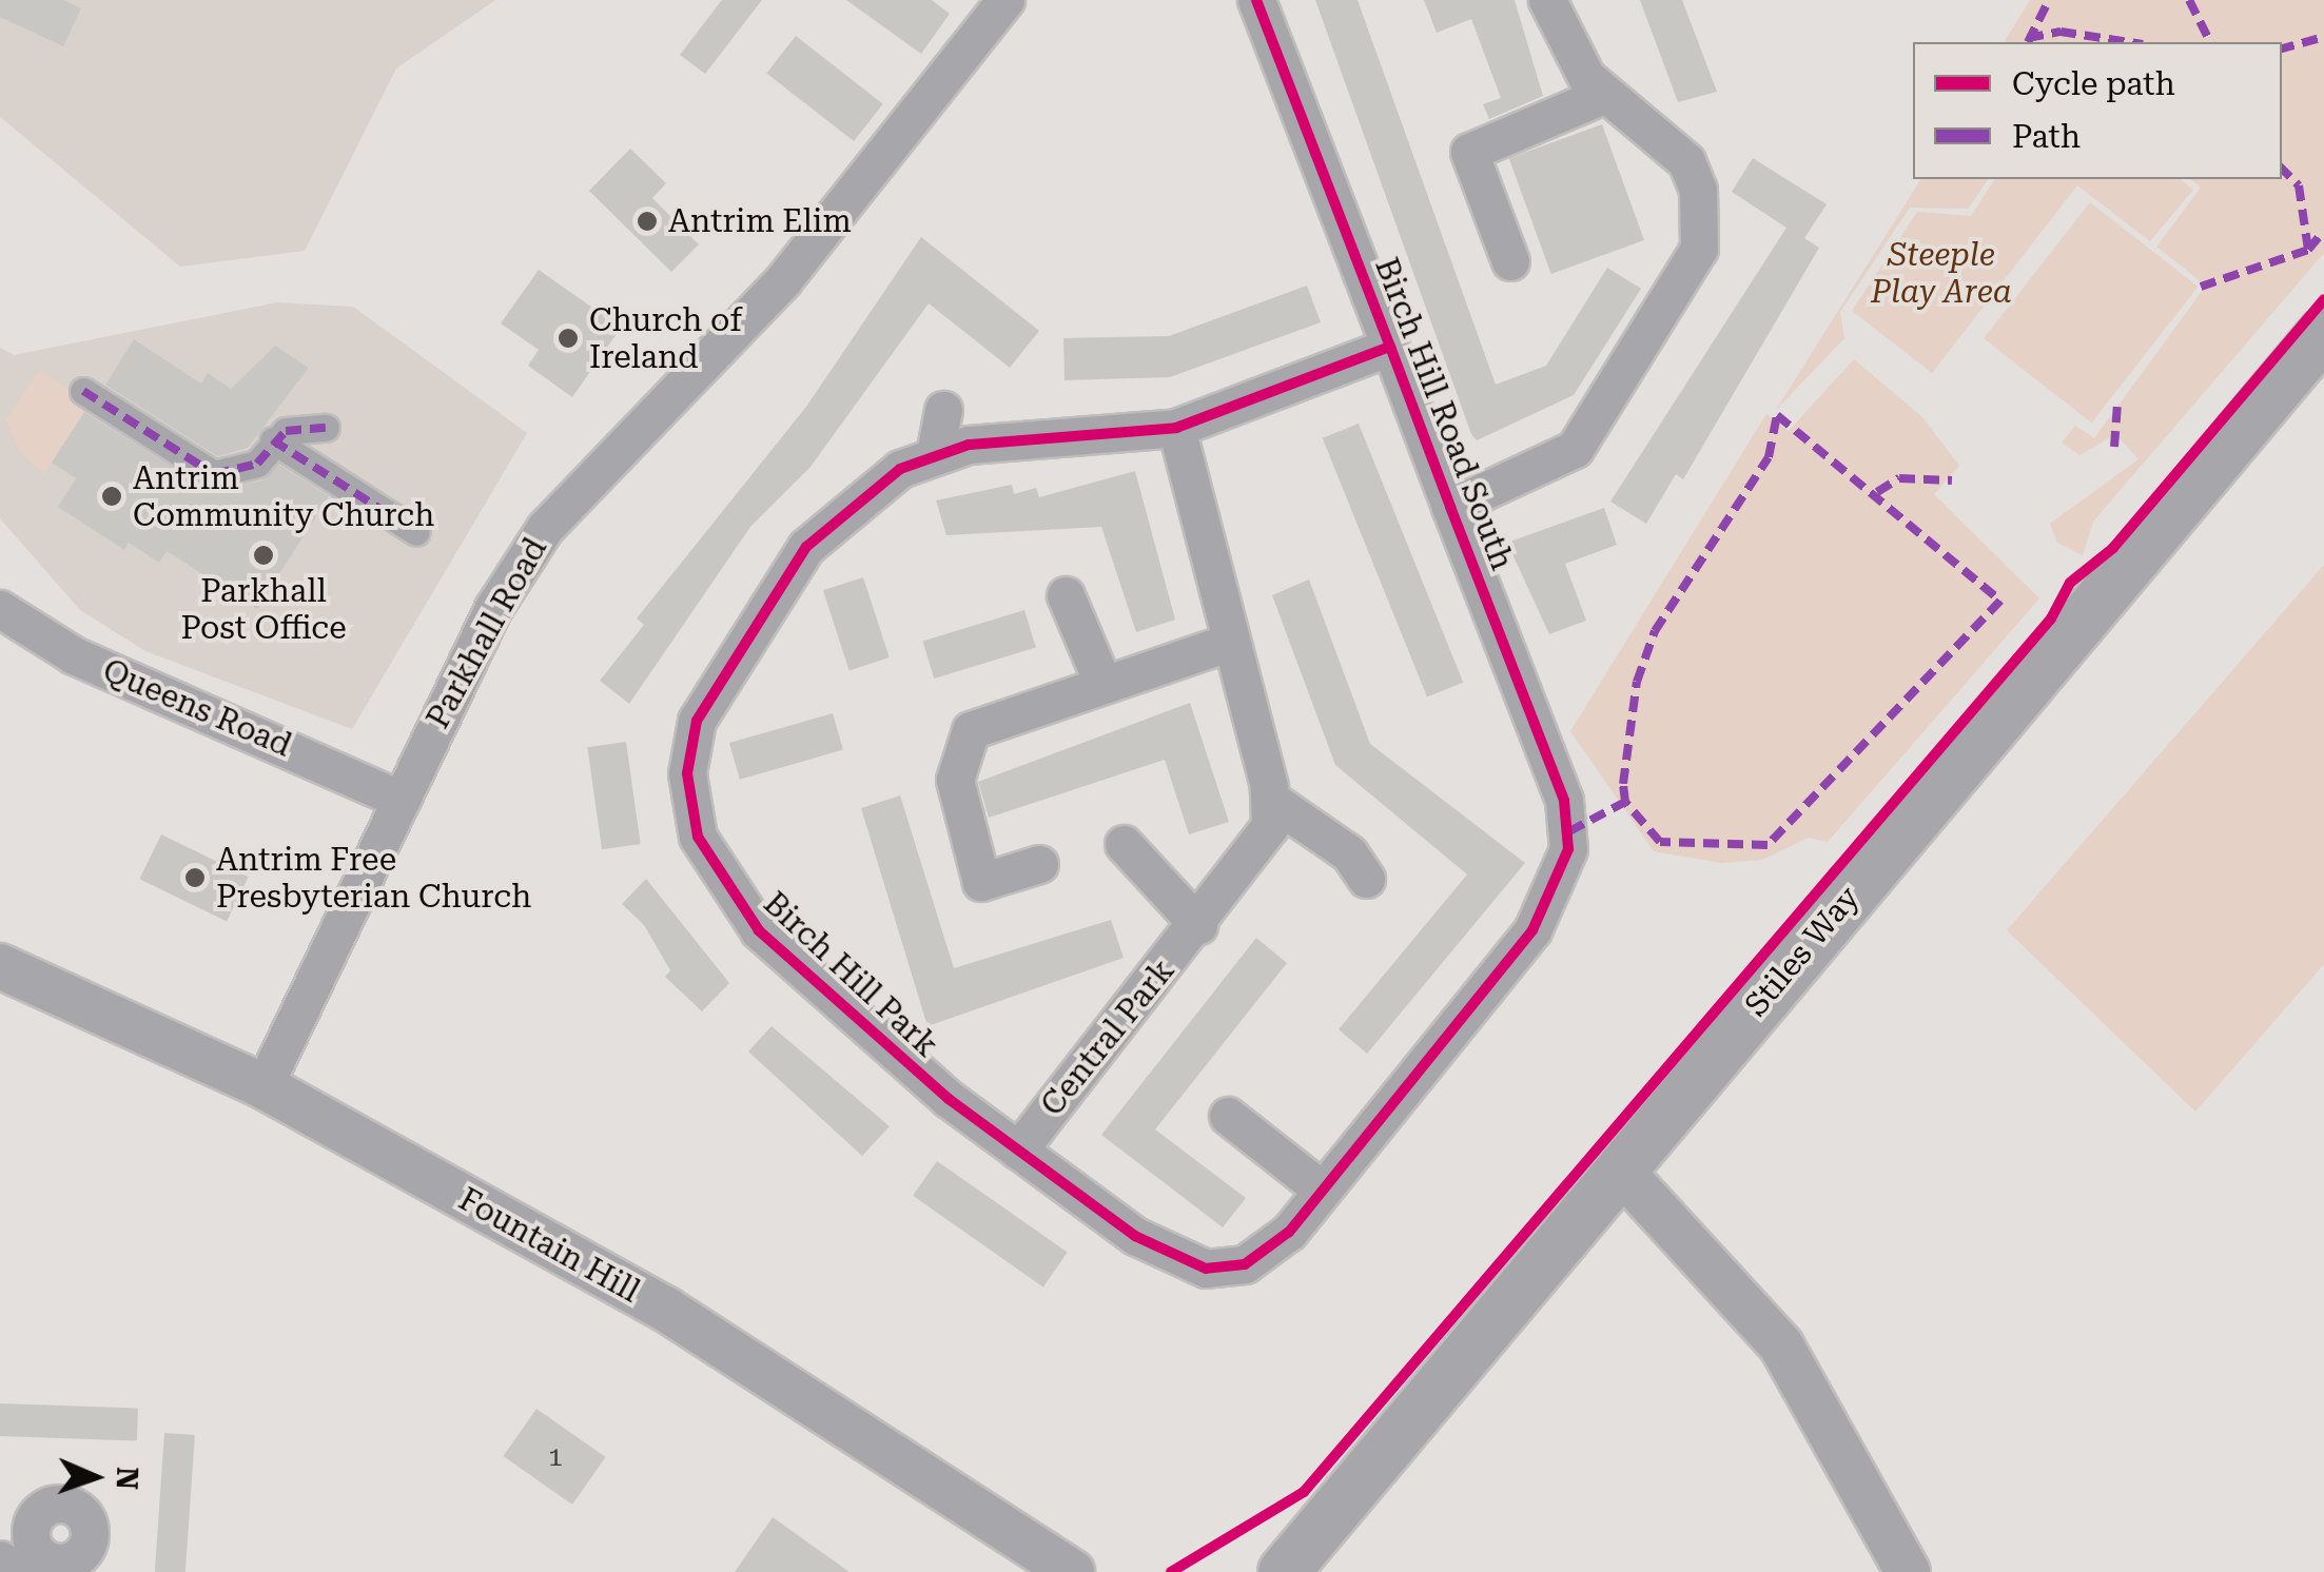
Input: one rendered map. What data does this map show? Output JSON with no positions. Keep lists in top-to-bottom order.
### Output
{
  "streets": {
    "main road": ["Stiles Way"],
    "street": [
      "Birch Hill Road South",
      "Parkhall Road",
      "Queens Road",
      "Birch Hill Park",
      "Central Park",
      "Fountain Hill"
    ]
  },
  "crossings": [
    ["Birch Hill Road South", "Birch Hill Park"],
    ["Parkhall Road", "Queens Road"],
    ["Parkhall Road", "Fountain Hill"],
    ["Birch Hill Park", "Central Park"]
  ],
  "parks": ["Steeple Play Area"],
  "places": [
    "Antrim Elim",
    "Church of Ireland",
    "Antrim Community Church",
    "Parkhall Post Office",
    "Antrim Free Presbyterian Church"
  ],
  "house_numbers": ["1"],
  "legend": ["Cycle path", "Path"],
  "north": "right"
}
